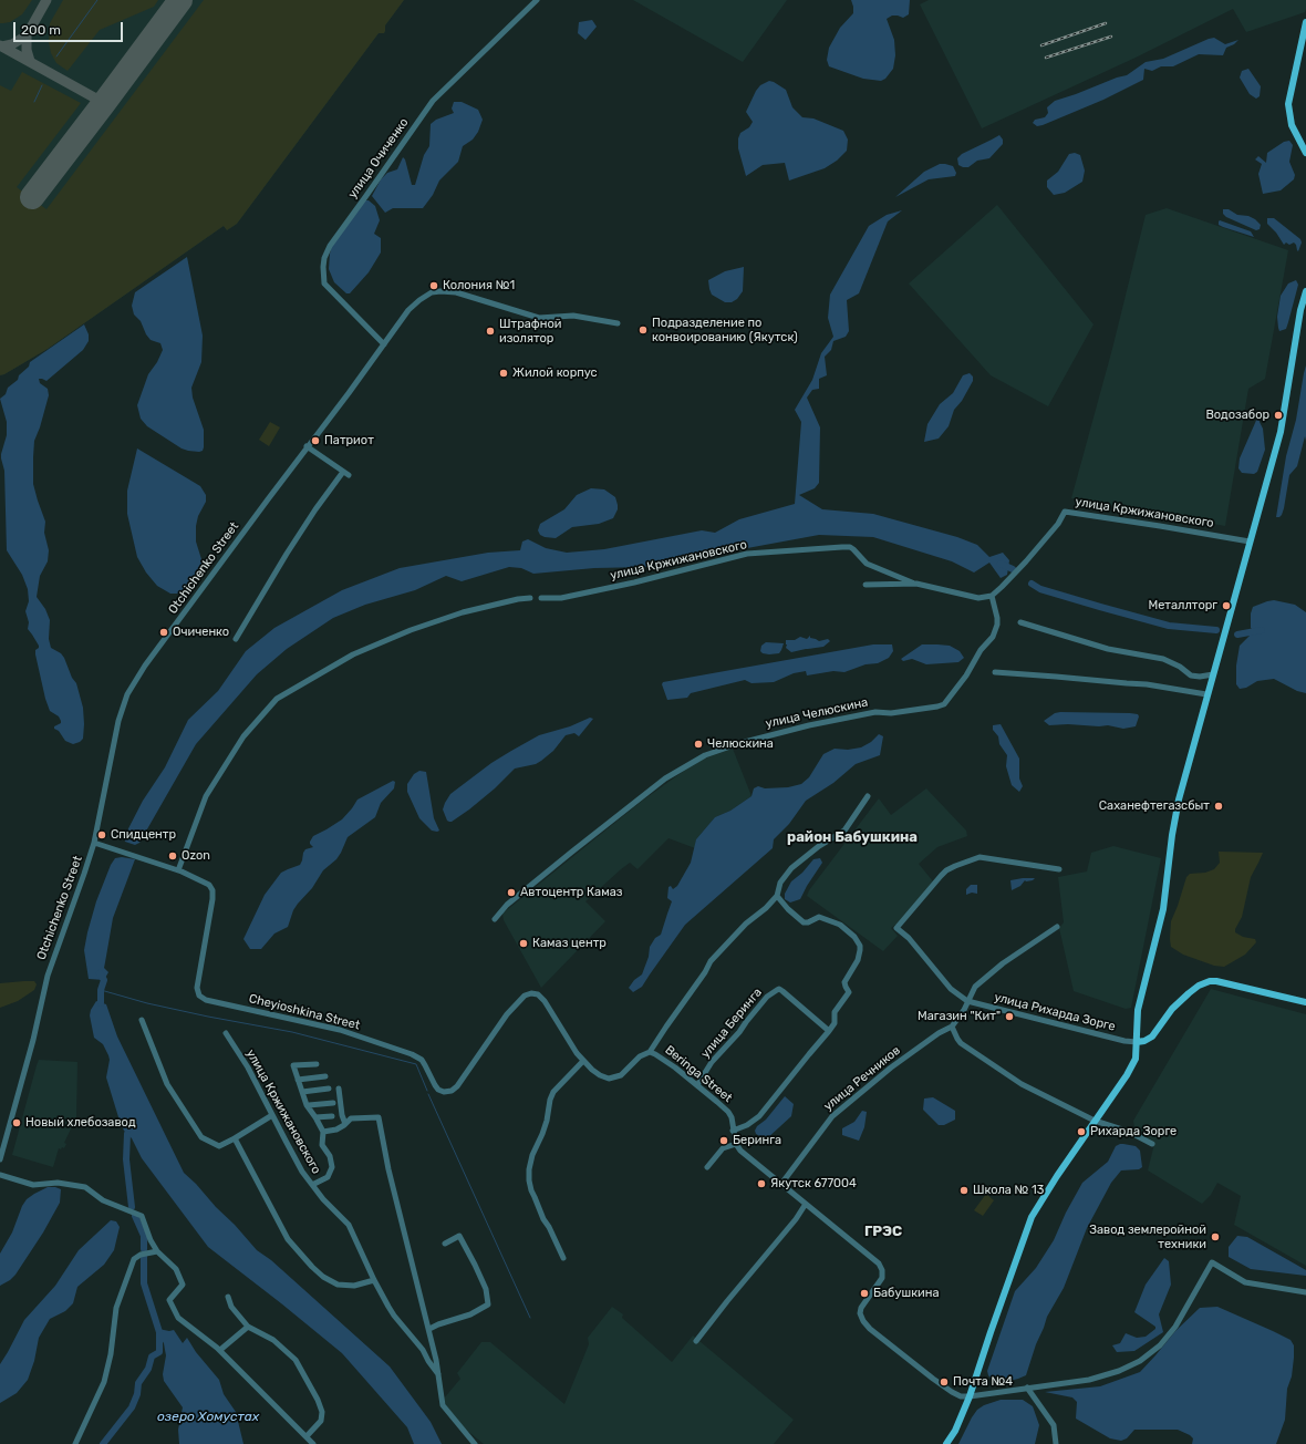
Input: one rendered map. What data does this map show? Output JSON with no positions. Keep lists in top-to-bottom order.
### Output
{
  "streets": {
    "street": [
      "улица Очиченко",
      "улица Кржижановского",
      "Otchichenko Street",
      "улица Челюскина",
      "Cheyioshkina Street",
      "улица Рихарда Зорге",
      "улица Беринга",
      "Beringa Street",
      "улица Речников"
    ]
  },
  "crossings": [
    ["улица Очиченко", "Otchichenko Street"],
    ["улица Кржижановского", "улица Челюскина"],
    ["Cheyioshkina Street", "Beringa Street"],
    ["улица Рихарда Зорге", "улица Речников"],
    ["улица Беринга", "Beringa Street"]
  ],
  "districts": ["район Бабушкина", "ГРЭС"],
  "water": ["озеро Хомустах"],
  "places": [
    "Колония №1",
    "Подразделение по конвоированию (Якутск)",
    "Штрафной изолятор",
    "Жилой корпус",
    "Водозабор",
    "Патриот",
    "Металлторг",
    "Очиченко",
    "Челюскина",
    "Саханефтегазсбыт",
    "Спидцентр",
    "Ozon",
    "Автоцентр Камаз",
    "Камаз центр",
    "Магазин \"Кит\"",
    "Новый хлебозавод",
    "Рихарда Зорге",
    "Беринга",
    "Якутск 677004",
    "Школа № 13",
    "Завод землеройной техники",
    "Бабушкина",
    "Почта №4"
  ],
  "scale_bar": "200 m"
}
